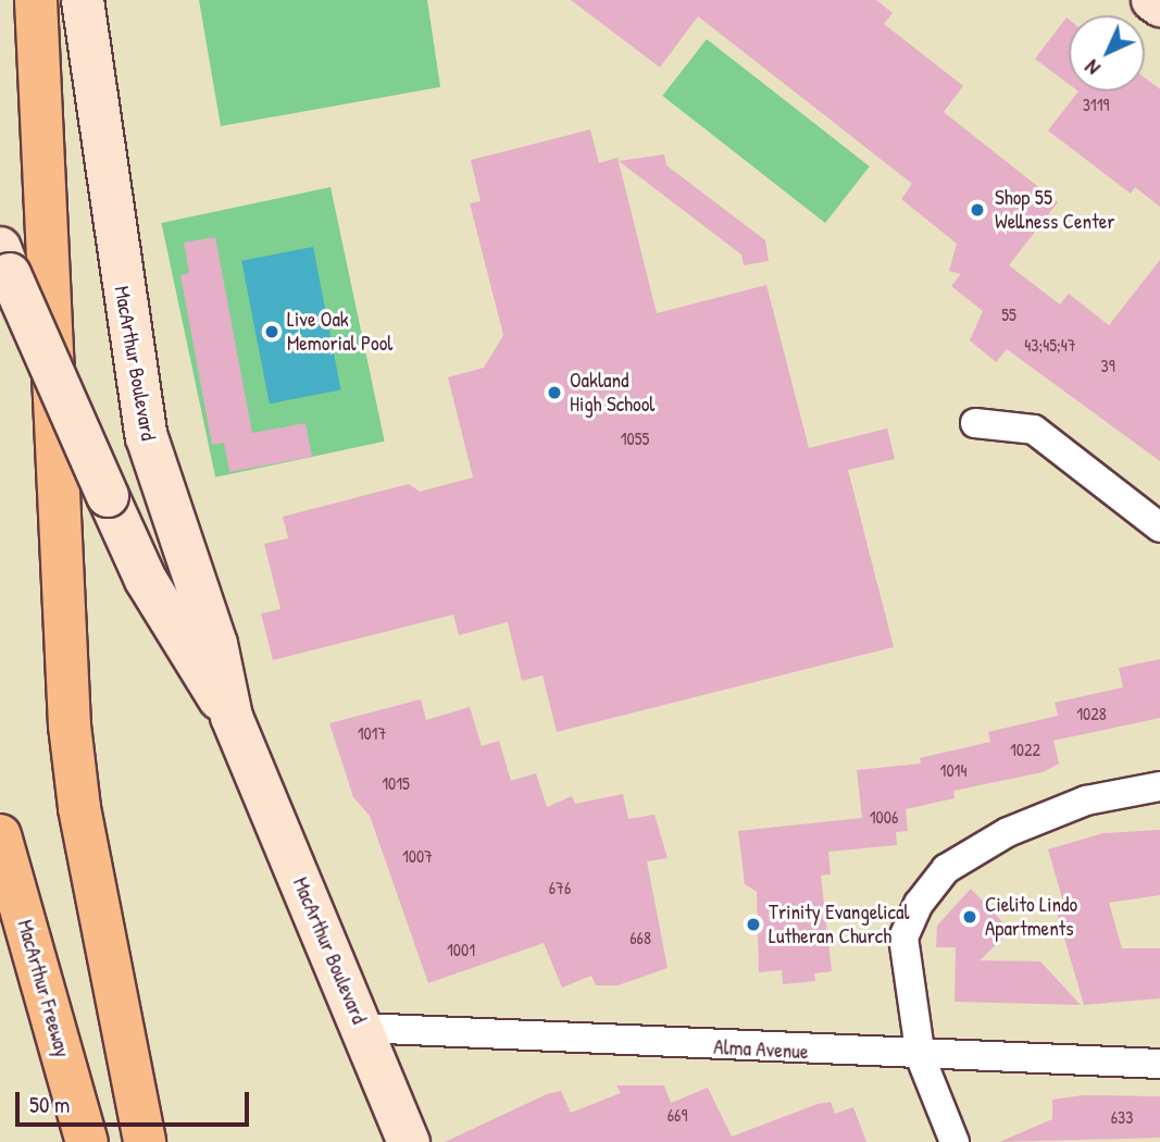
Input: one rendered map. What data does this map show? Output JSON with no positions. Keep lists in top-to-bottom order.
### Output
{
  "streets": {
    "highway": ["MacArthur Freeway"],
    "main road": ["MacArthur Boulevard"],
    "street": ["Alma Avenue"]
  },
  "crossings": [
    ["MacArthur Boulevard", "Alma Avenue"]
  ],
  "places": [
    "Shop 55 Wellness Center",
    "Live Oak Memorial Pool",
    "Oakland High School",
    "Cielito Lindo Apartments",
    "Trinity Evangelical Lutheran Church"
  ],
  "house_numbers": [
    "3119",
    "55",
    "43;45;47",
    "39",
    "1055",
    "1028",
    "1017",
    "1022",
    "1014",
    "1015",
    "1006",
    "1007",
    "676",
    "668",
    "1001",
    "669",
    "633"
  ],
  "scale_bar": "50 m",
  "north": "bottom left"
}
